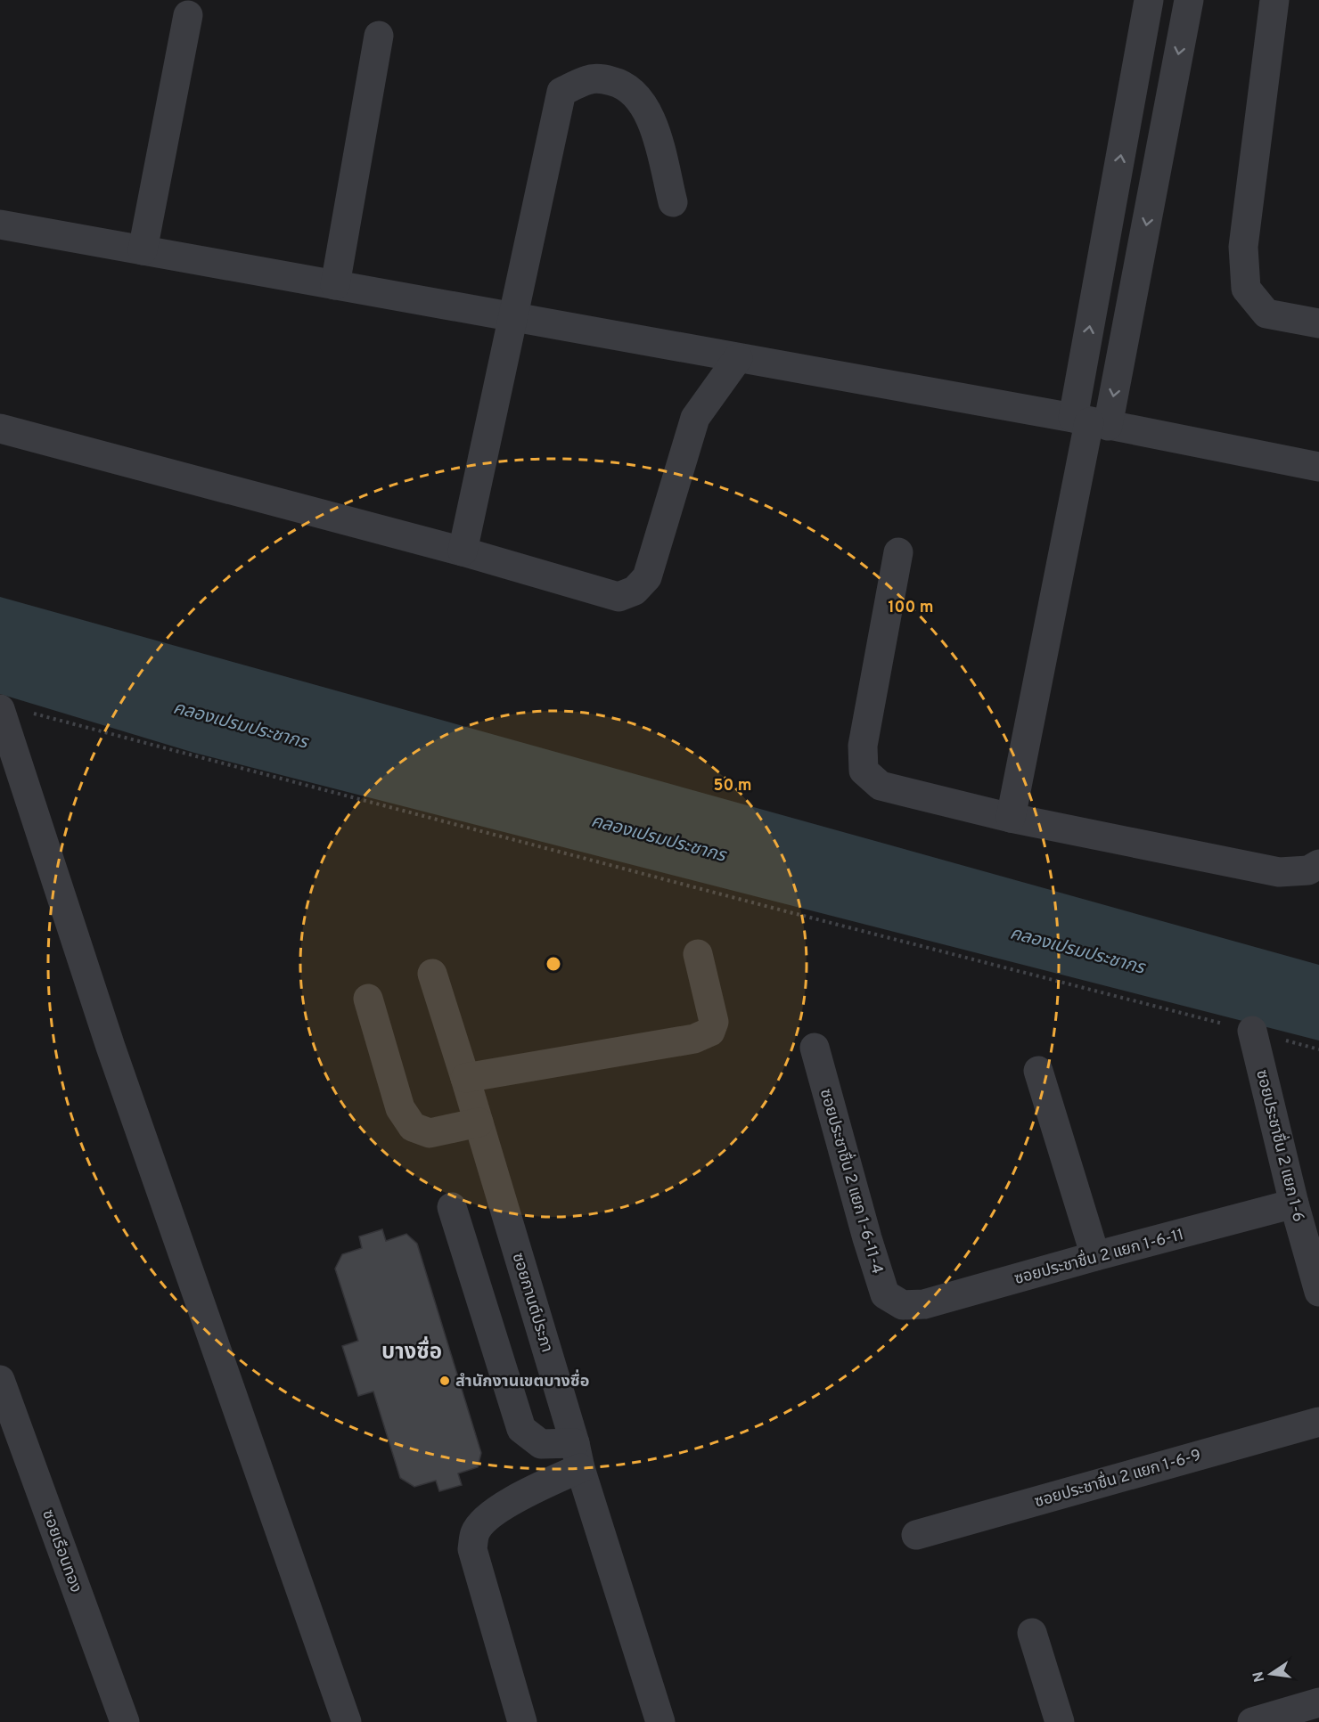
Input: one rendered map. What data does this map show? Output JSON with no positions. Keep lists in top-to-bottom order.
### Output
{
  "streets": {
    "street": [
      "ซอยประชาชื่น 2 แยก 1-6",
      "ซอยประชาชื่น 2 แยก 1-6-11-4",
      "ซอยประชาชื่น 2 แยก 1-6-11",
      "ซอยกานต์ประภา",
      "ซอยประชาชื่น 2 แยก 1-6-9",
      "ซอยเรือนทอง"
    ]
  },
  "crossings": [
    ["ซอยประชาชื่น 2 แยก 1-6", "ซอยประชาชื่น 2 แยก 1-6-11"],
    ["ซอยประชาชื่น 2 แยก 1-6-11-4", "ซอยประชาชื่น 2 แยก 1-6-11"]
  ],
  "districts": ["บางซื่อ"],
  "water": ["คลองเปรมประชากร"],
  "places": ["สำนักงานเขตบางซื่อ"],
  "north": "left",
  "rings": ["100 m", "50 m"]
}
